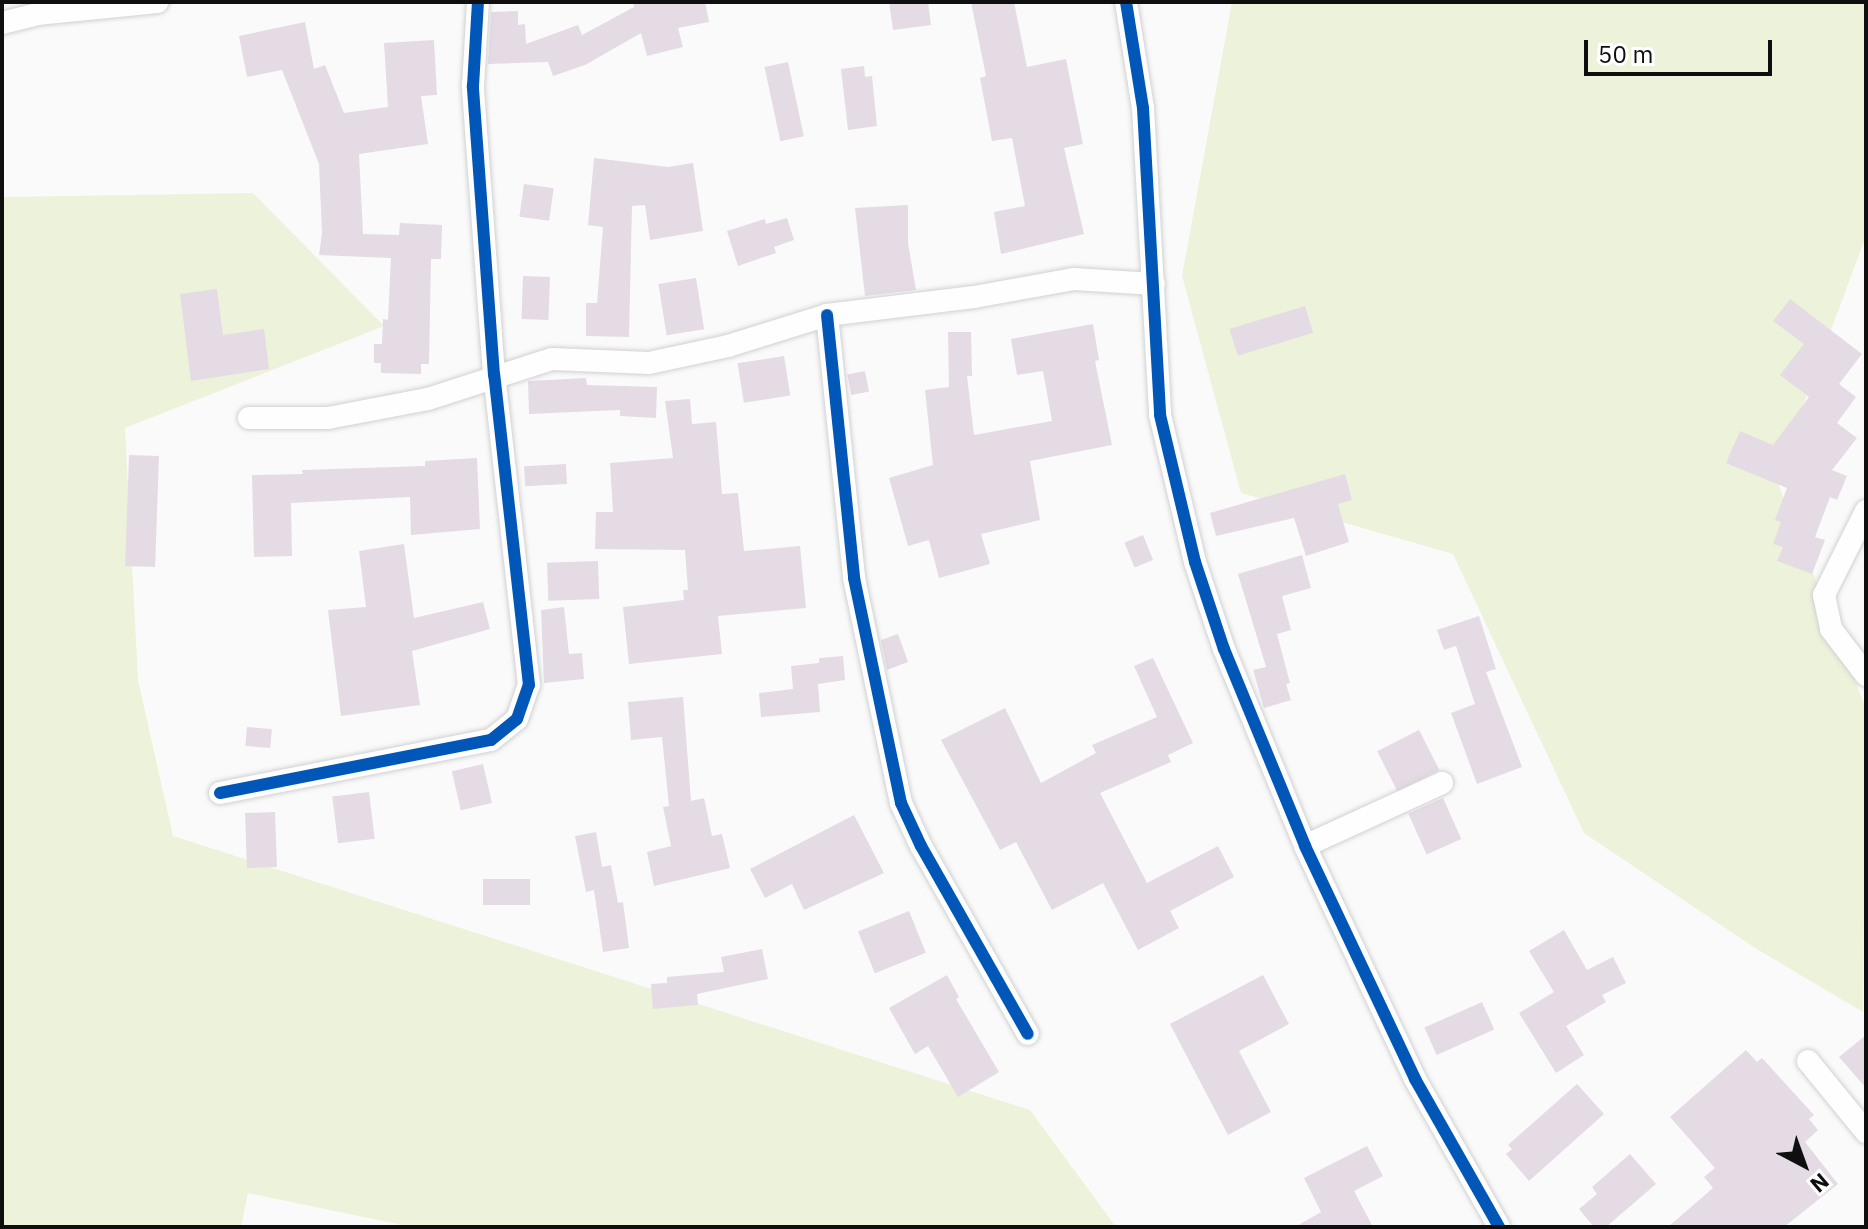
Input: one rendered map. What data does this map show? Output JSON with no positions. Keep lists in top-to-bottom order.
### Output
{
  "scale_bar": "50 m",
  "north": "bottom right"
}
